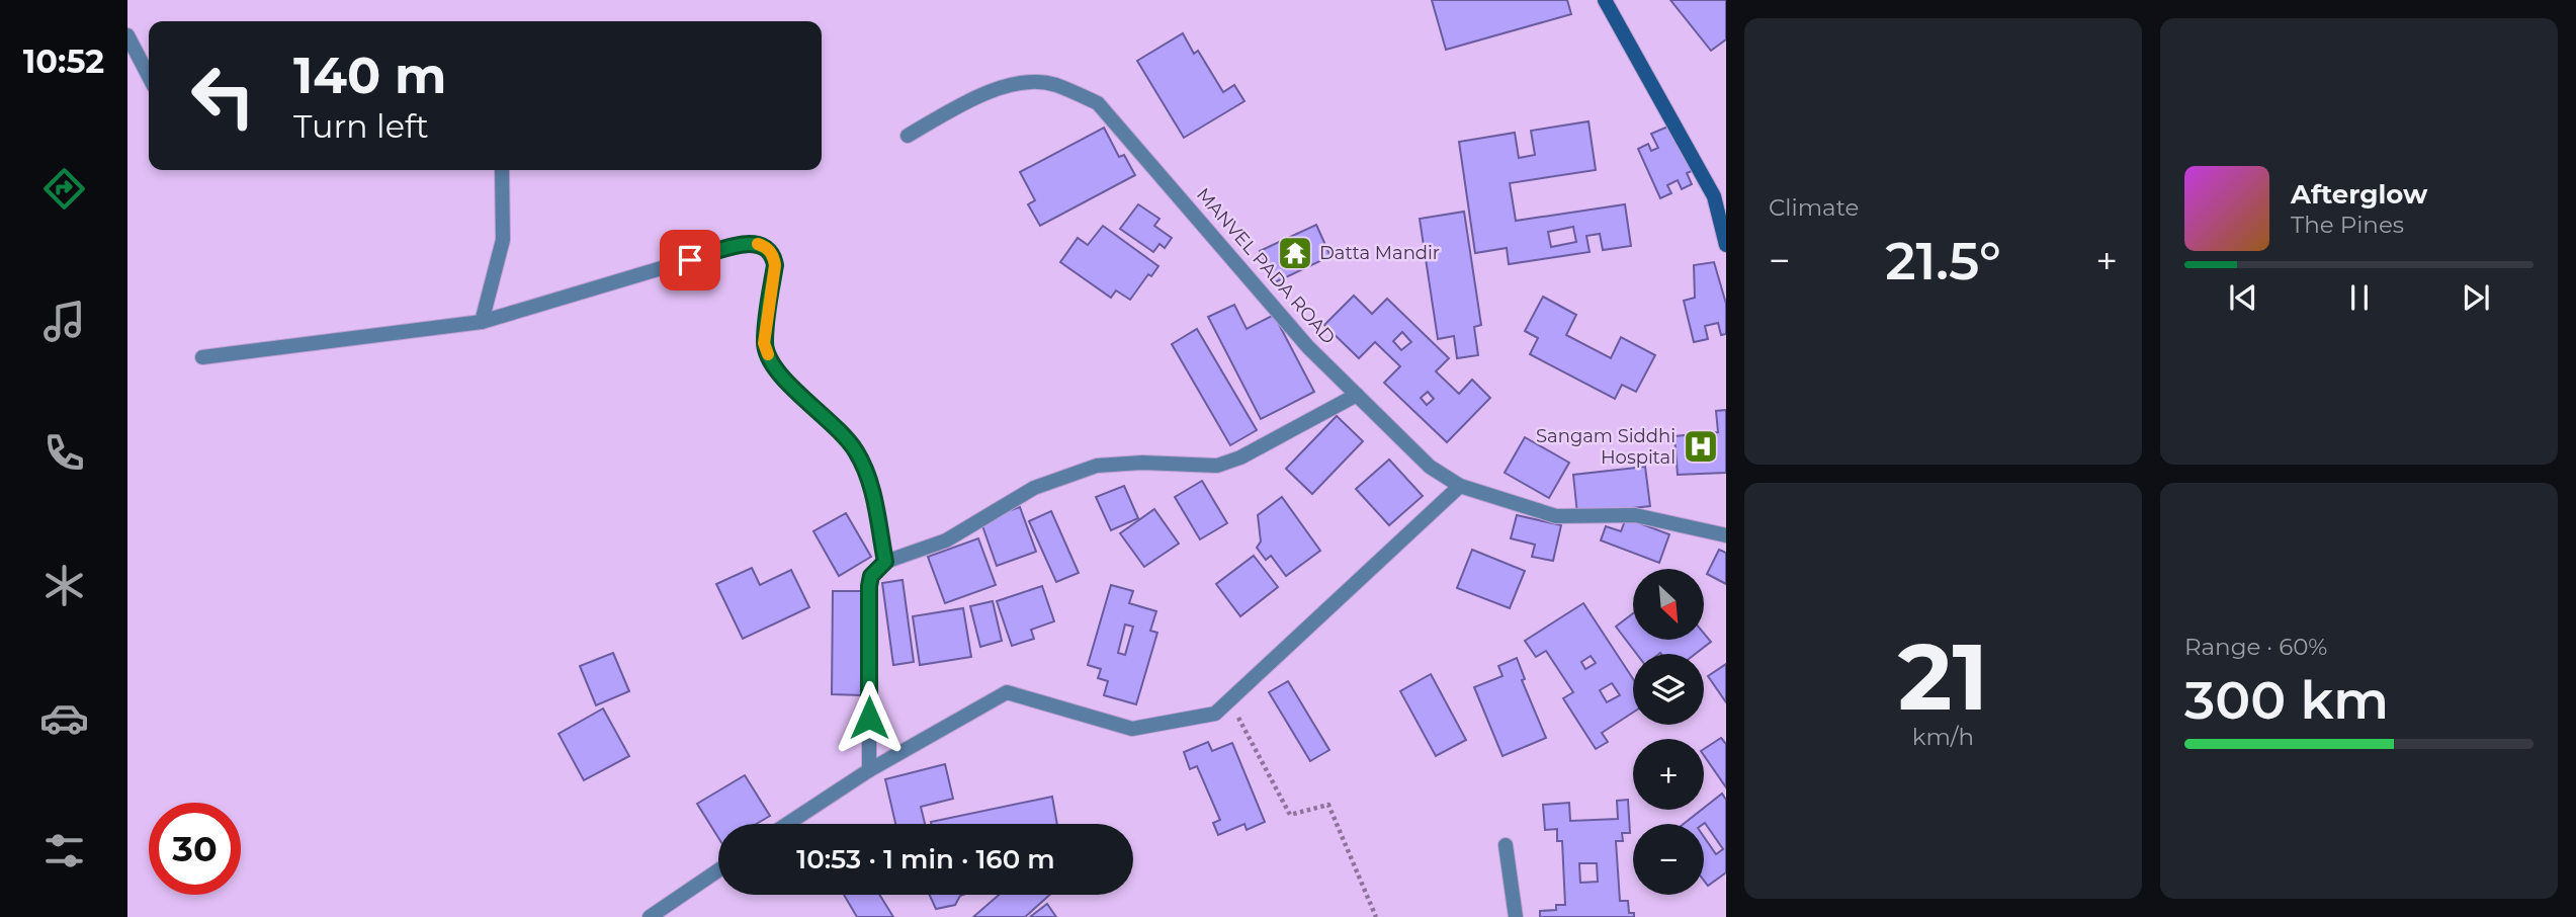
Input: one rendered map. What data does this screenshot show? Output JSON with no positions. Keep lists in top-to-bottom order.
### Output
{
  "streets": {
    "street": ["MANVEL PADA ROAD"]
  },
  "places": {
    "temple": ["Datta Mandir"],
    "hospital": ["Sangam Siddhi Hospital"]
  },
  "north": "bottom right",
  "page": {
    "tabs": "10:52",
    "tile": [
      "Climate",
      ["21", "km/h"],
      ["Range · 60%", "300 km"]
    ],
    "turn": ["140 m", "Turn left"],
    "song": ["Afterglow", "The Pines"],
    "heat": ["−", "21.5°", "+"],
    "map_buttons": ["+", "−"],
    "limit": "30",
    "trip": "10:53 · 1 min · 160 m"
  }
}
